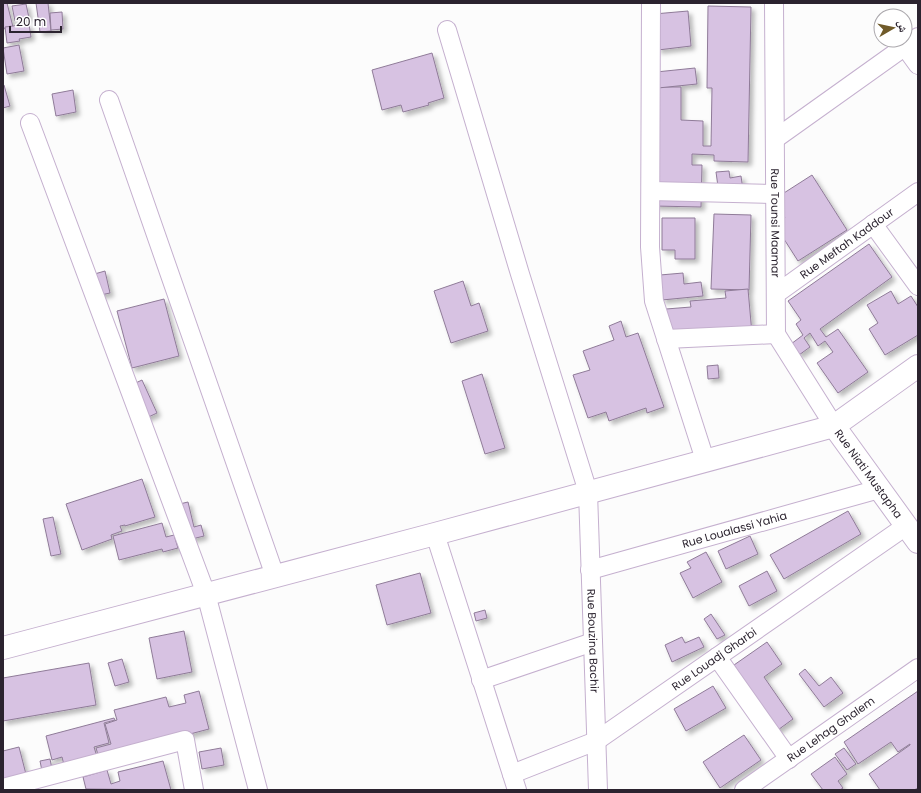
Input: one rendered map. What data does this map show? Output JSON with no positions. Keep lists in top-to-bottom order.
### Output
{
  "streets": {
    "main road": ["Rue Niati Mustapha"],
    "street": [
      "Rue Tounsi Maamar",
      "Rue Meftah Kaddour",
      "Rue Loualassi Yahia",
      "Rue Bouzina Bachir",
      "Rue Louadj Gharbi",
      "Rue Lehag Ghalem"
    ]
  },
  "crossings": [
    ["Rue Tounsi Maamar", "Rue Meftah Kaddour"],
    ["Rue Niati Mustapha", "Rue Loualassi Yahia"],
    ["Rue Niati Mustapha", "Rue Louadj Gharbi"],
    ["Rue Loualassi Yahia", "Rue Bouzina Bachir"],
    ["Rue Bouzina Bachir", "Rue Louadj Gharbi"]
  ],
  "scale_bar": "20 m",
  "north": "right"
}
